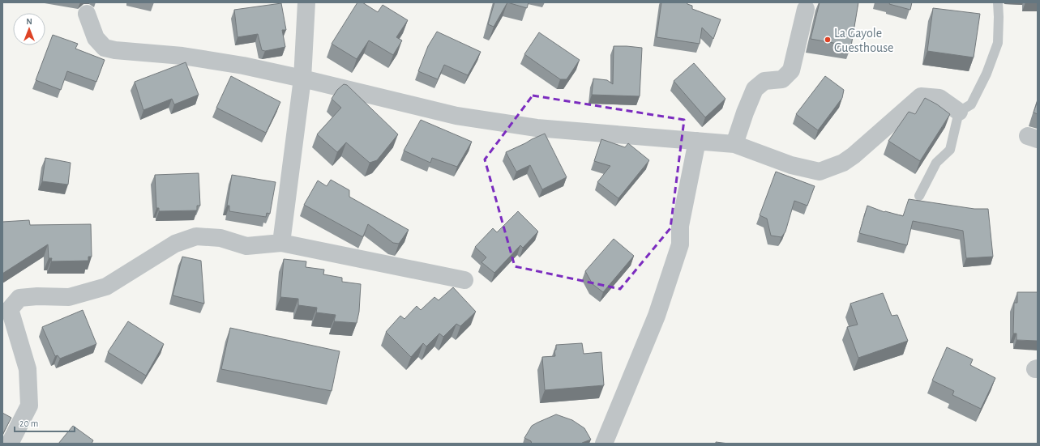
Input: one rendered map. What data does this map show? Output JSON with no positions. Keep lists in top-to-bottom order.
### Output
{
  "places": ["La Gayole Guesthouse"],
  "scale_bar": "20 m",
  "north": "top"
}
